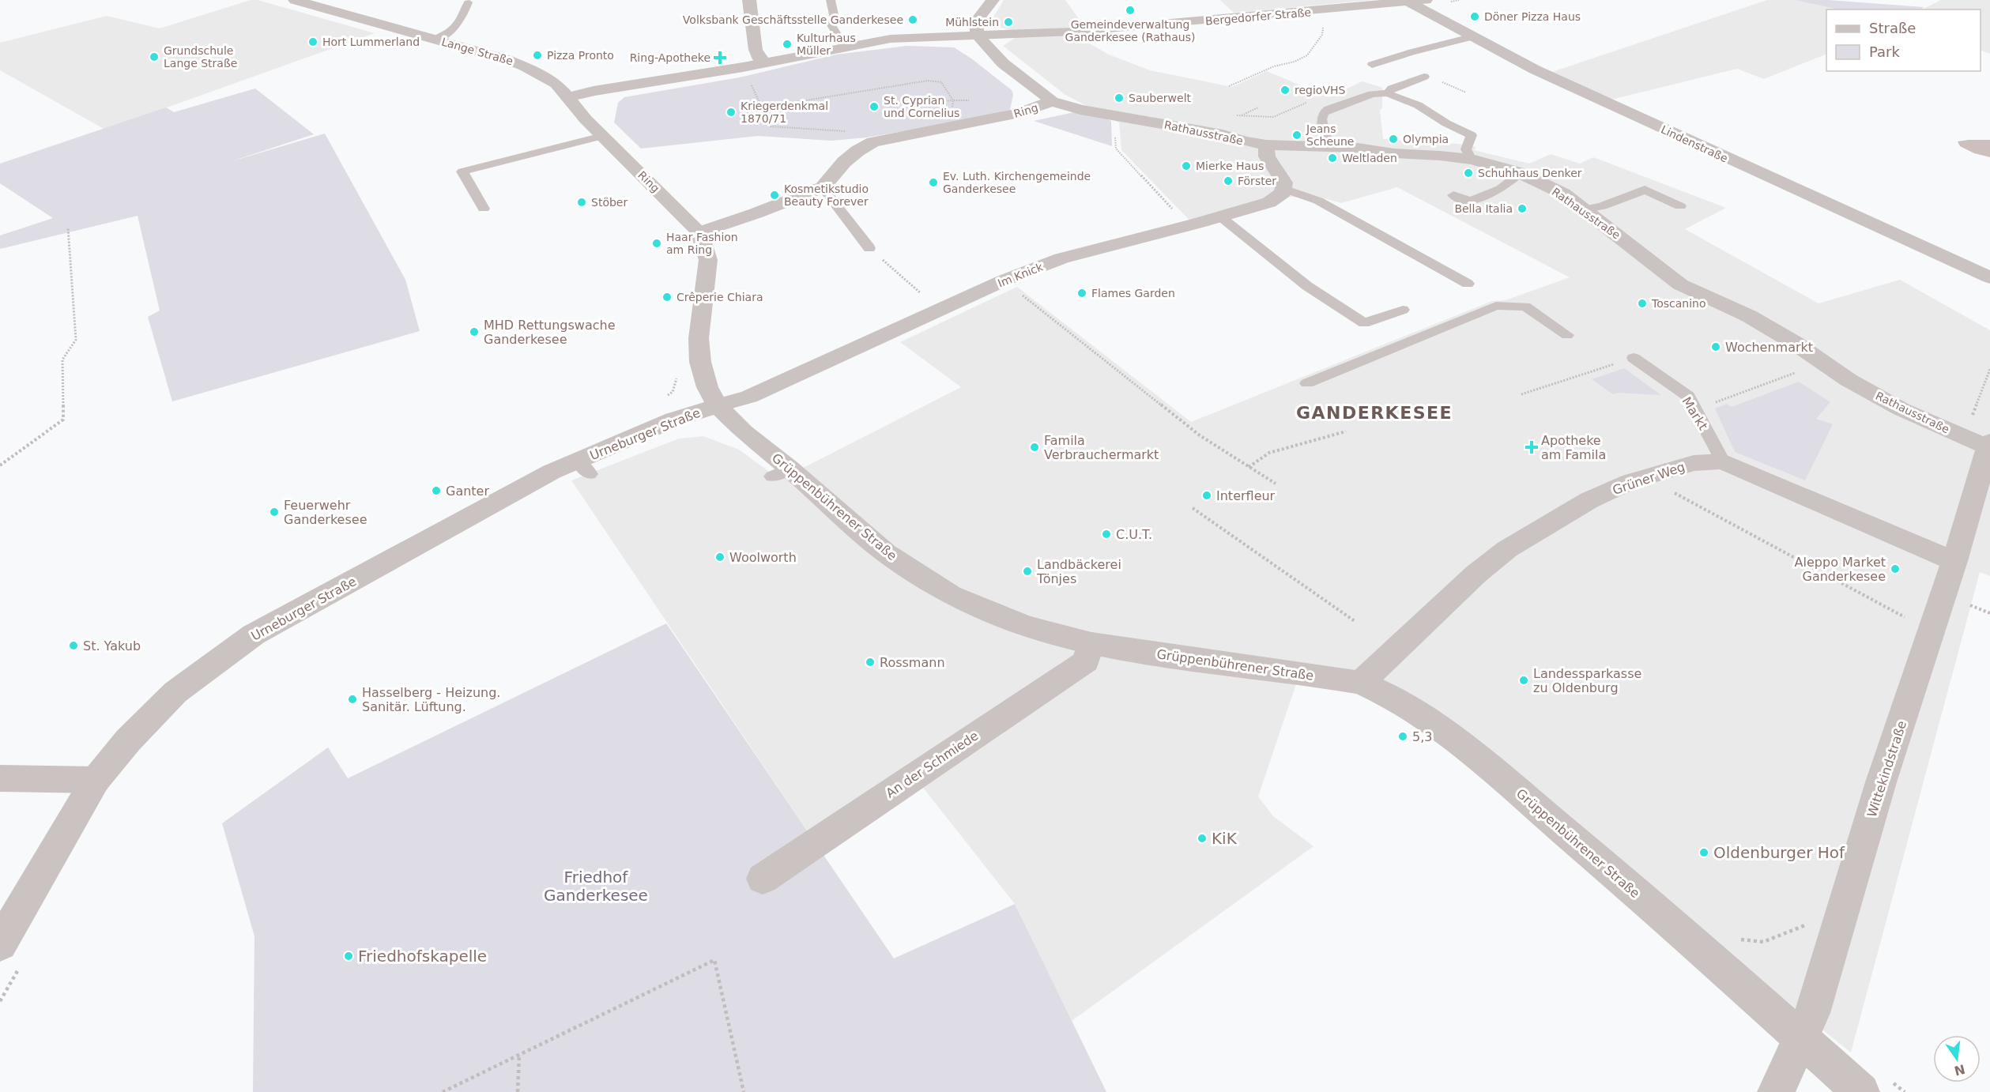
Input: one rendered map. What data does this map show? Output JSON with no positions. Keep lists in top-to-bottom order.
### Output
{
  "streets": {
    "street": [
      "Bergedorfer Straße",
      "Lange Straße",
      "Ring",
      "Rathausstraße",
      "Lindenstraße",
      "Im Knick",
      "Urneburger Straße",
      "Grüner Weg",
      "Grüppenbührener Straße",
      "An der Schmiede",
      "Wittekindstraße"
    ],
    "lane": ["Markt"]
  },
  "crossings": [
    ["Bergedorfer Straße", "Ring"],
    ["Bergedorfer Straße", "Lindenstraße"],
    ["Lange Straße", "Ring"],
    ["Ring", "Rathausstraße"],
    ["Ring", "Grüppenbührener Straße"],
    ["Rathausstraße", "Wittekindstraße"],
    ["Im Knick", "Urneburger Straße"],
    ["Im Knick", "Grüppenbührener Straße"],
    ["Markt", "Grüner Weg"],
    ["Urneburger Straße", "Grüppenbührener Straße"],
    ["Grüner Weg", "Grüppenbührener Straße"],
    ["Grüner Weg", "Wittekindstraße"],
    ["Grüppenbührener Straße", "An der Schmiede"],
    ["Grüppenbührener Straße", "Wittekindstraße"]
  ],
  "districts": ["GANDERKESEE"],
  "parks": ["Friedhof Ganderkesee"],
  "places": {
    "other": [
      "Gemeindeverwaltung Ganderkesee (Rathaus)",
      "Döner Pizza Haus",
      "Volksbank Geschäftsstelle Ganderkesee",
      "Mühlstein",
      "Hort Lummerland",
      "Kulturhaus Müller",
      "Pizza Pronto",
      "Grundschule Lange Straße",
      "regioVHS",
      "Sauberwelt",
      "St. Cyprian und Cornelius",
      "Kriegerdenkmal 1870/71",
      "Jeans Scheune",
      "Olympia",
      "Weltladen",
      "Mierke Haus",
      "Schuhhaus Denker",
      "Förster",
      "Ev. Luth. Kirchengemeinde Ganderkesee",
      "Kosmetikstudio Beauty Forever",
      "Stöber",
      "Bella Italia",
      "Haar Fashion am Ring",
      "Flames Garden",
      "Crêperie Chiara",
      "Toscanino",
      "MHD Rettungswache Ganderkesee",
      "Wochenmarkt",
      "Famila Verbrauchermarkt",
      "Ganter",
      "Interfleur",
      "Feuerwehr Ganderkesee",
      "C.U.T.",
      "Woolworth",
      "Aleppo Market Ganderkesee",
      "Landbäckerei Tönjes",
      "St. Yakub",
      "Rossmann",
      "Landessparkasse zu Oldenburg",
      "Hasselberg - Heizung. Sanitär. Lüftung.",
      "5,3",
      "KiK",
      "Oldenburger Hof",
      "Friedhofskapelle"
    ],
    "health": ["Ring-Apotheke", "Apotheke am Famila"]
  },
  "legend": ["Straße", "Park"],
  "north": "bottom"
}
